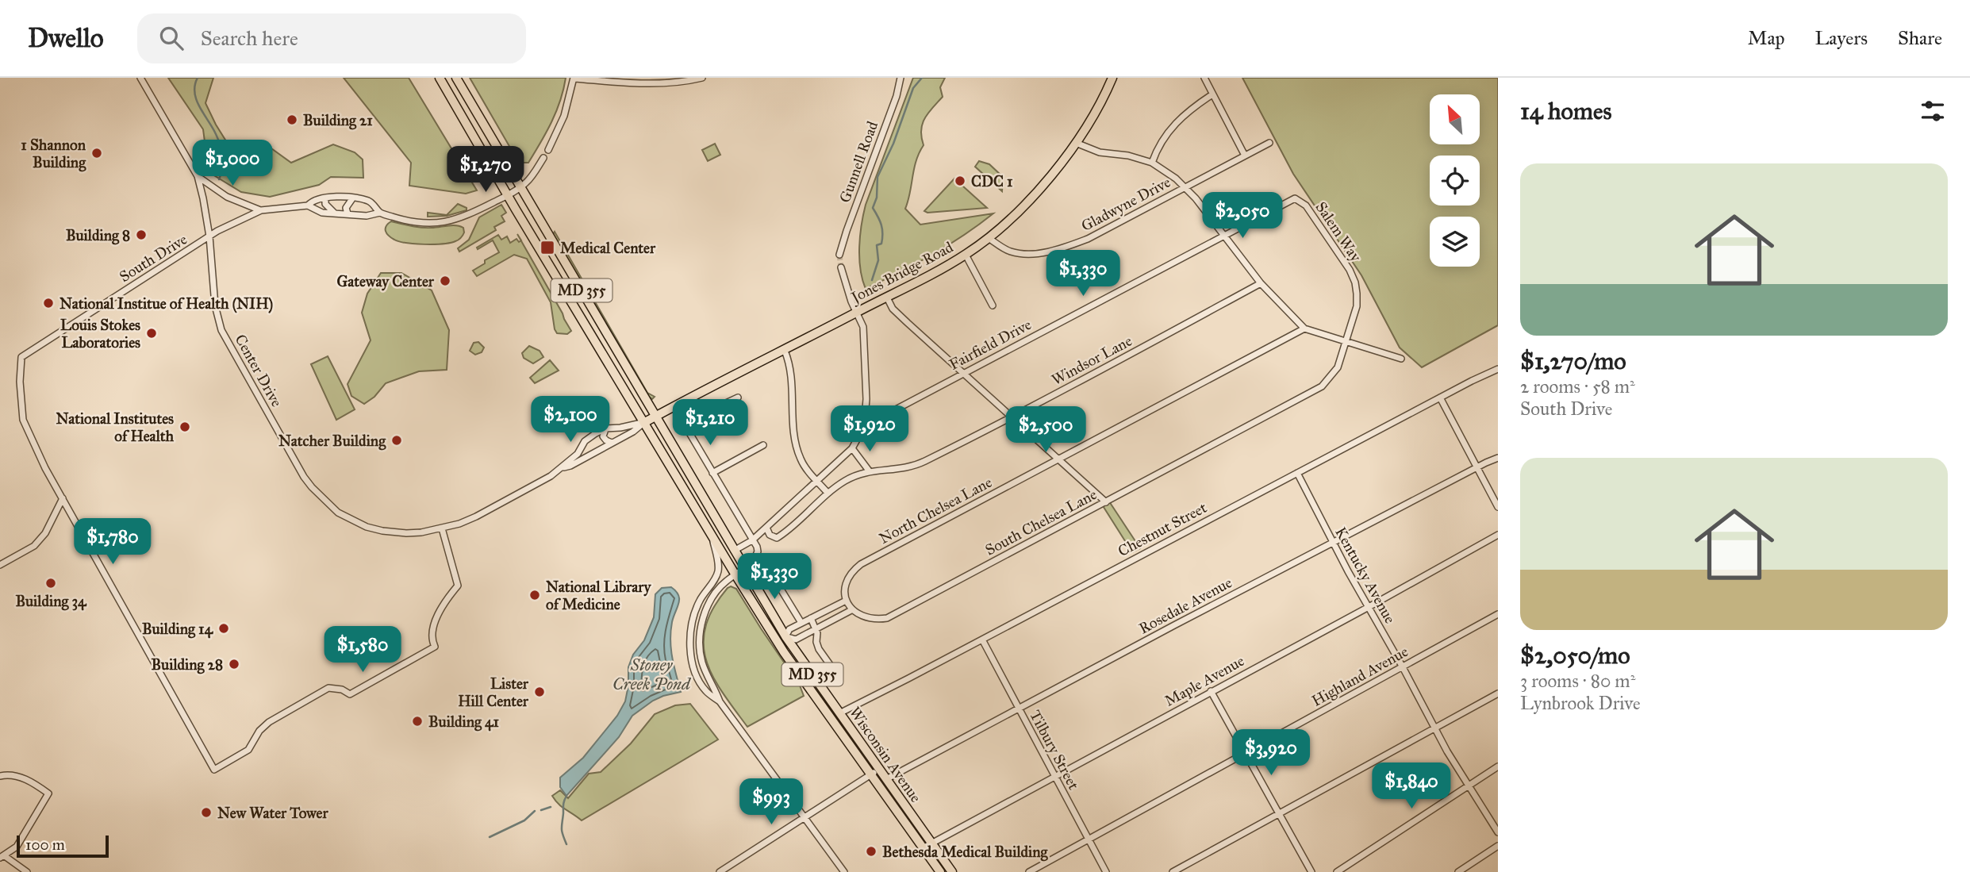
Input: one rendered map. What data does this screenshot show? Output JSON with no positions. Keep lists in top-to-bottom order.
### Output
{
  "streets": {
    "main road": ["Jones Bridge Road", "MD 355", "Wisconsin Avenue"],
    "street": [
      "Gunnell Road",
      "Gladwyne Drive",
      "Salem Way",
      "South Drive",
      "Fairfield Drive",
      "Windsor Lane",
      "Center Drive",
      "North Chelsea Lane",
      "South Chelsea Lane",
      "Chestnut Street",
      "Kentucky Avenue",
      "Rosedale Avenue",
      "Highland Avenue",
      "Maple Avenue",
      "Tilbury Street"
    ]
  },
  "crossings": [
    ["Gladwyne Drive", "Jones Bridge Road"],
    ["Salem Way", "Fairfield Drive"],
    ["Salem Way", "South Chelsea Lane"],
    ["South Drive", "MD 355"],
    ["South Drive", "Center Drive"],
    ["Jones Bridge Road", "MD 355"],
    ["Jones Bridge Road", "Center Drive"],
    ["MD 355", "Center Drive"],
    ["MD 355", "Wisconsin Avenue"],
    ["Chestnut Street", "Kentucky Avenue"],
    ["Chestnut Street", "Tilbury Street"],
    ["Chestnut Street", "Wisconsin Avenue"],
    ["Kentucky Avenue", "Rosedale Avenue"],
    ["Kentucky Avenue", "Highland Avenue"],
    ["Kentucky Avenue", "Maple Avenue"],
    ["Rosedale Avenue", "Tilbury Street"],
    ["Rosedale Avenue", "Wisconsin Avenue"],
    ["Highland Avenue", "Tilbury Street"],
    ["Maple Avenue", "Tilbury Street"],
    ["Maple Avenue", "Wisconsin Avenue"]
  ],
  "water": ["Stoney Creek Pond"],
  "places": {
    "other": [
      "Building 21",
      "1 Shannon Building",
      "CDC 1",
      "Building 8",
      "Gateway Center",
      "National Institue of Health (NIH)",
      "Louis Stokes Laboratories",
      "National Institutes of Health",
      "Natcher Building",
      "Building 34",
      "National Library of Medicine",
      "Building 14",
      "Building 28",
      "Lister Hill Center",
      "Building 41",
      "New Water Tower",
      "Bethesda Medical Building"
    ],
    "transit": ["Medical Center"]
  },
  "scale_bar": "100 m",
  "north": "top left",
  "page": {
    "header": "Dwello",
    "search": "Search here",
    "nav": ["Map", "Layers", "Share"],
    "heading": "14 homes",
    "price": [
      "$1,000",
      "$1,270",
      "$2,050",
      "$1,330",
      "$2,100",
      "$1,210",
      "$1,920",
      "$2,500",
      "$1,780",
      "$1,330",
      "$1,580",
      "$3,920",
      "$1,840",
      "$993"
    ],
    "list": [
      {
        "name": "$1,270/mo",
        "note": "2 rooms · 58 m² · South Drive"
      },
      {
        "name": "$2,050/mo",
        "note": "3 rooms · 80 m² · Lynbrook Drive"
      }
    ],
    "scale": "100 m"
  }
}
